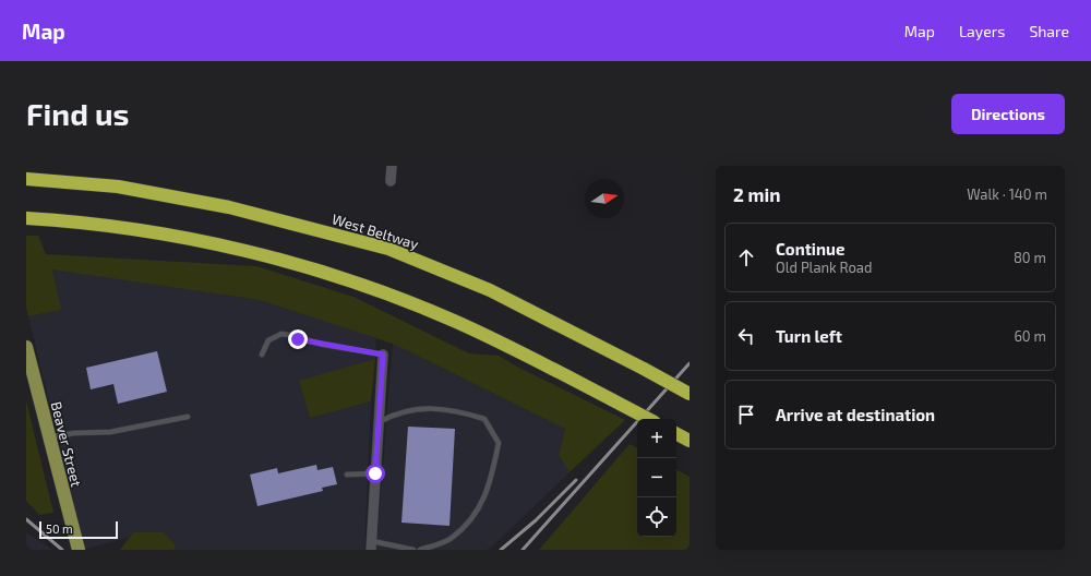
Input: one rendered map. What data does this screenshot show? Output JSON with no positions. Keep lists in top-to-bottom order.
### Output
{
  "streets": {
    "highway": ["West Beltway"],
    "main road": ["Beaver Street"]
  },
  "scale_bar": "50 m",
  "north": "right",
  "page": {
    "header": "Map",
    "nav": ["Map", "Layers", "Share"],
    "buttons": "Directions",
    "title": "Find us",
    "heading": ["2 min", "Walk · 140 m"],
    "list": [
      ["Continue", "Old Plank Road", "80 m"],
      ["Turn left", "60 m"],
      "Arrive at destination"
    ],
    "map_buttons": ["+", "−"],
    "scale": "50 m"
  }
}
